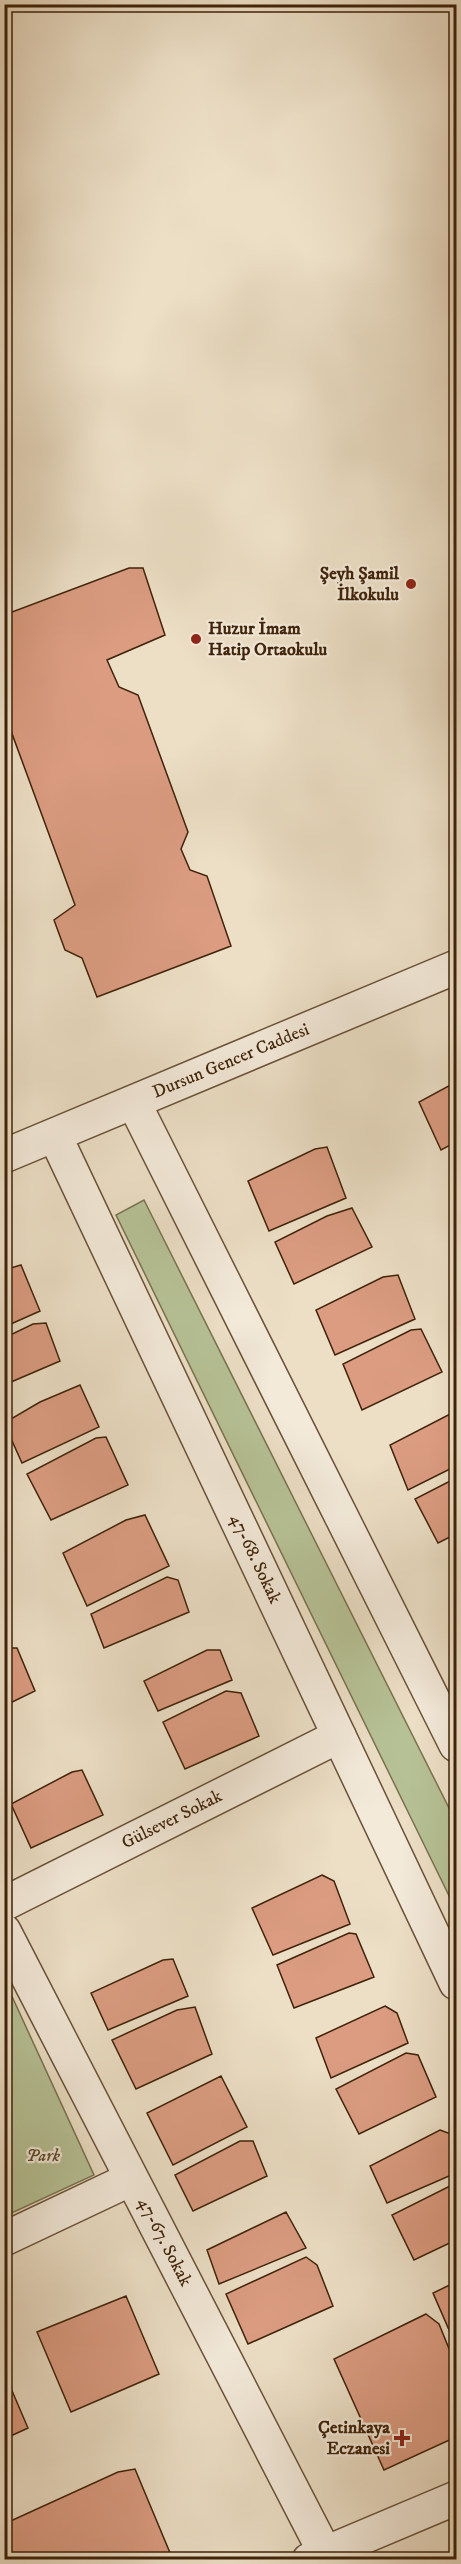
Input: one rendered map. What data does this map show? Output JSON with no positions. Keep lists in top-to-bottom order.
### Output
{
  "streets": {
    "street": [
      "Dursun Gencer Caddesi",
      "47-68. Sokak",
      "Gülsever Sokak",
      "47-67. Sokak"
    ]
  },
  "crossings": [
    ["Dursun Gencer Caddesi", "47-68. Sokak"],
    ["47-68. Sokak", "Gülsever Sokak"]
  ],
  "parks": ["Park"],
  "places": {
    "other": ["Şeyh Şamil İlkokulu", "Huzur İmam Hatip Ortaokulu"],
    "health": ["Çetinkaya Eczanesi"]
  }
}
